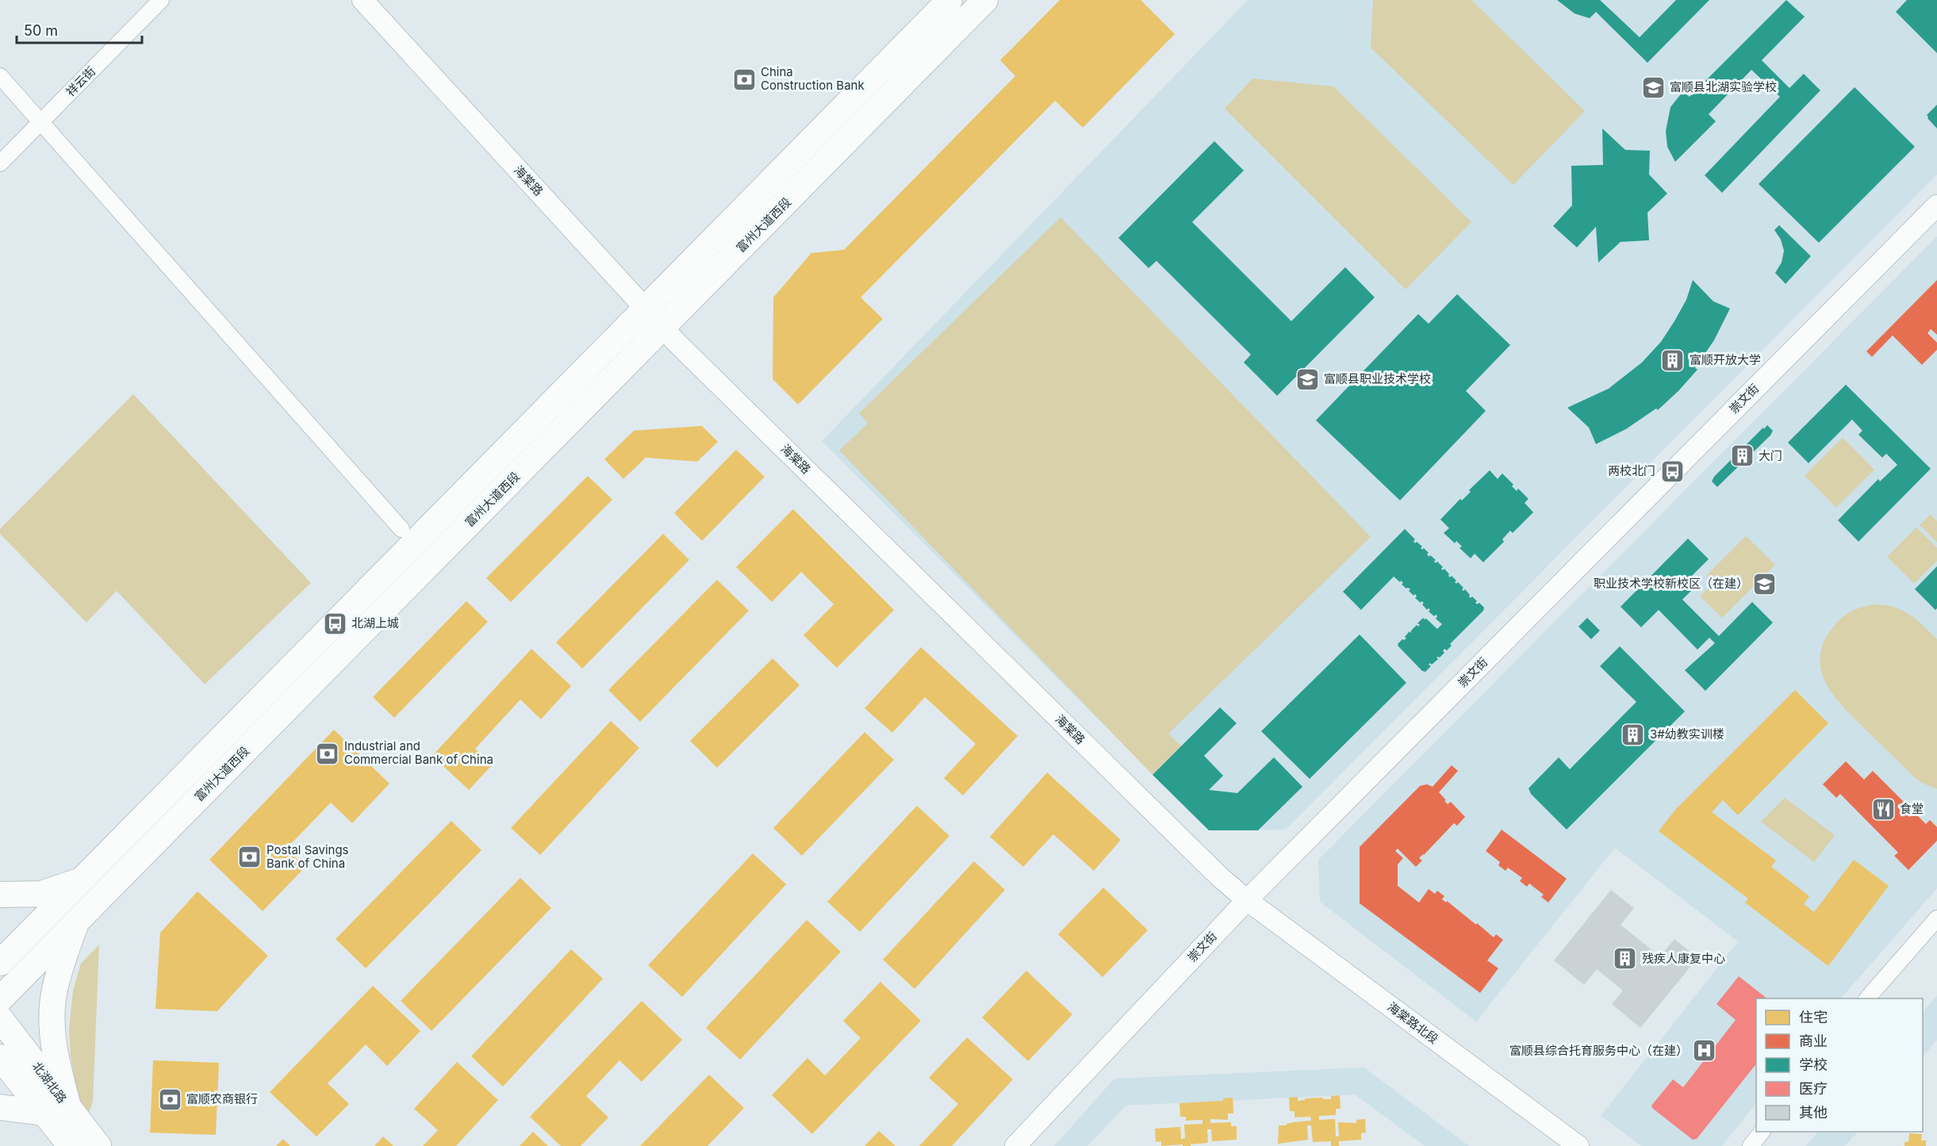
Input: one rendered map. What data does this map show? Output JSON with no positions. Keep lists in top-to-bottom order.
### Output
{
  "streets": {
    "main road": ["富州大道西段", "北湖北路"],
    "street": [
      "祥云街",
      "海棠路",
      "崇文街",
      "海棠路北段"
    ]
  },
  "crossings": [
    ["海棠路", "富州大道西段"],
    ["海棠路", "崇文街"],
    ["海棠路", "海棠路北段"],
    ["崇文街", "海棠路北段"]
  ],
  "places": {
    "bank": [
      "China Construction Bank",
      "Industrial and Commercial Bank of China",
      "Postal Savings Bank of China",
      "富顺农商银行"
    ],
    "school or university": ["富顺县北湖实验学校", "富顺县职业技术学校", "职业技术学校新校区（在建）"],
    "building": [
      "富顺开放大学",
      "大门",
      "3#幼教实训楼",
      "残疾人康复中心"
    ],
    "bus stop": ["两校北门", "北湖上城"],
    "restaurant": ["食堂"],
    "hospital": ["富顺县综合托育服务中心（在建）"]
  },
  "legend": [
    "住宅",
    "商业",
    "学校",
    "医疗",
    "其他"
  ],
  "scale_bar": "50 m"
}
